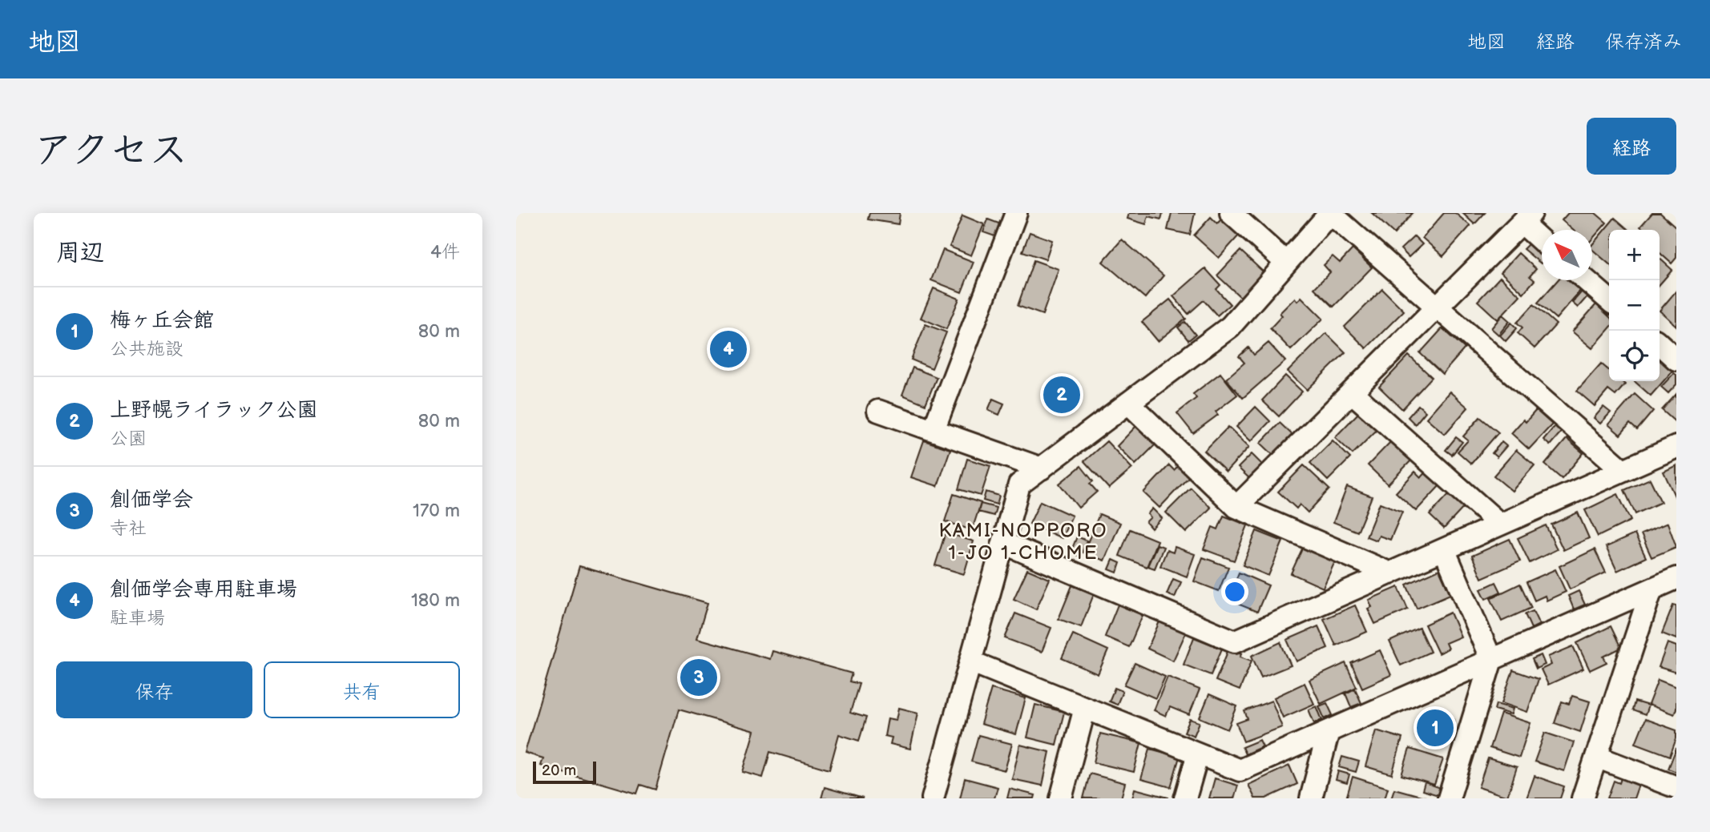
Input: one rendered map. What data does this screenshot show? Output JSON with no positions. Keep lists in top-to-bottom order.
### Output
{
  "districts": ["KAMI-NOPPORO 1-JO 1-CHOME"],
  "scale_bar": "20 m",
  "north": "top left",
  "page": {
    "header": "地図",
    "nav": ["地図", "経路", "保存済み"],
    "title": "アクセス",
    "buttons": [
      "経路",
      ["保存", "共有"]
    ],
    "heading": ["周辺", "4件"],
    "map_buttons": ["+", "−"],
    "list": [
      {
        "mark": "1",
        "name": "梅ヶ丘会館",
        "note": "公共施設",
        "value": "80 m"
      },
      {
        "mark": "2",
        "name": "上野幌ライラック公園",
        "note": "公園",
        "value": "80 m"
      },
      {
        "mark": "3",
        "name": "創価学会",
        "note": "寺社",
        "value": "170 m"
      },
      {
        "mark": "4",
        "name": "創価学会専用駐車場",
        "note": "駐車場",
        "value": "180 m"
      }
    ],
    "pins": [
      "4",
      "2",
      "3",
      "1"
    ],
    "scale": "20 m"
  }
}
